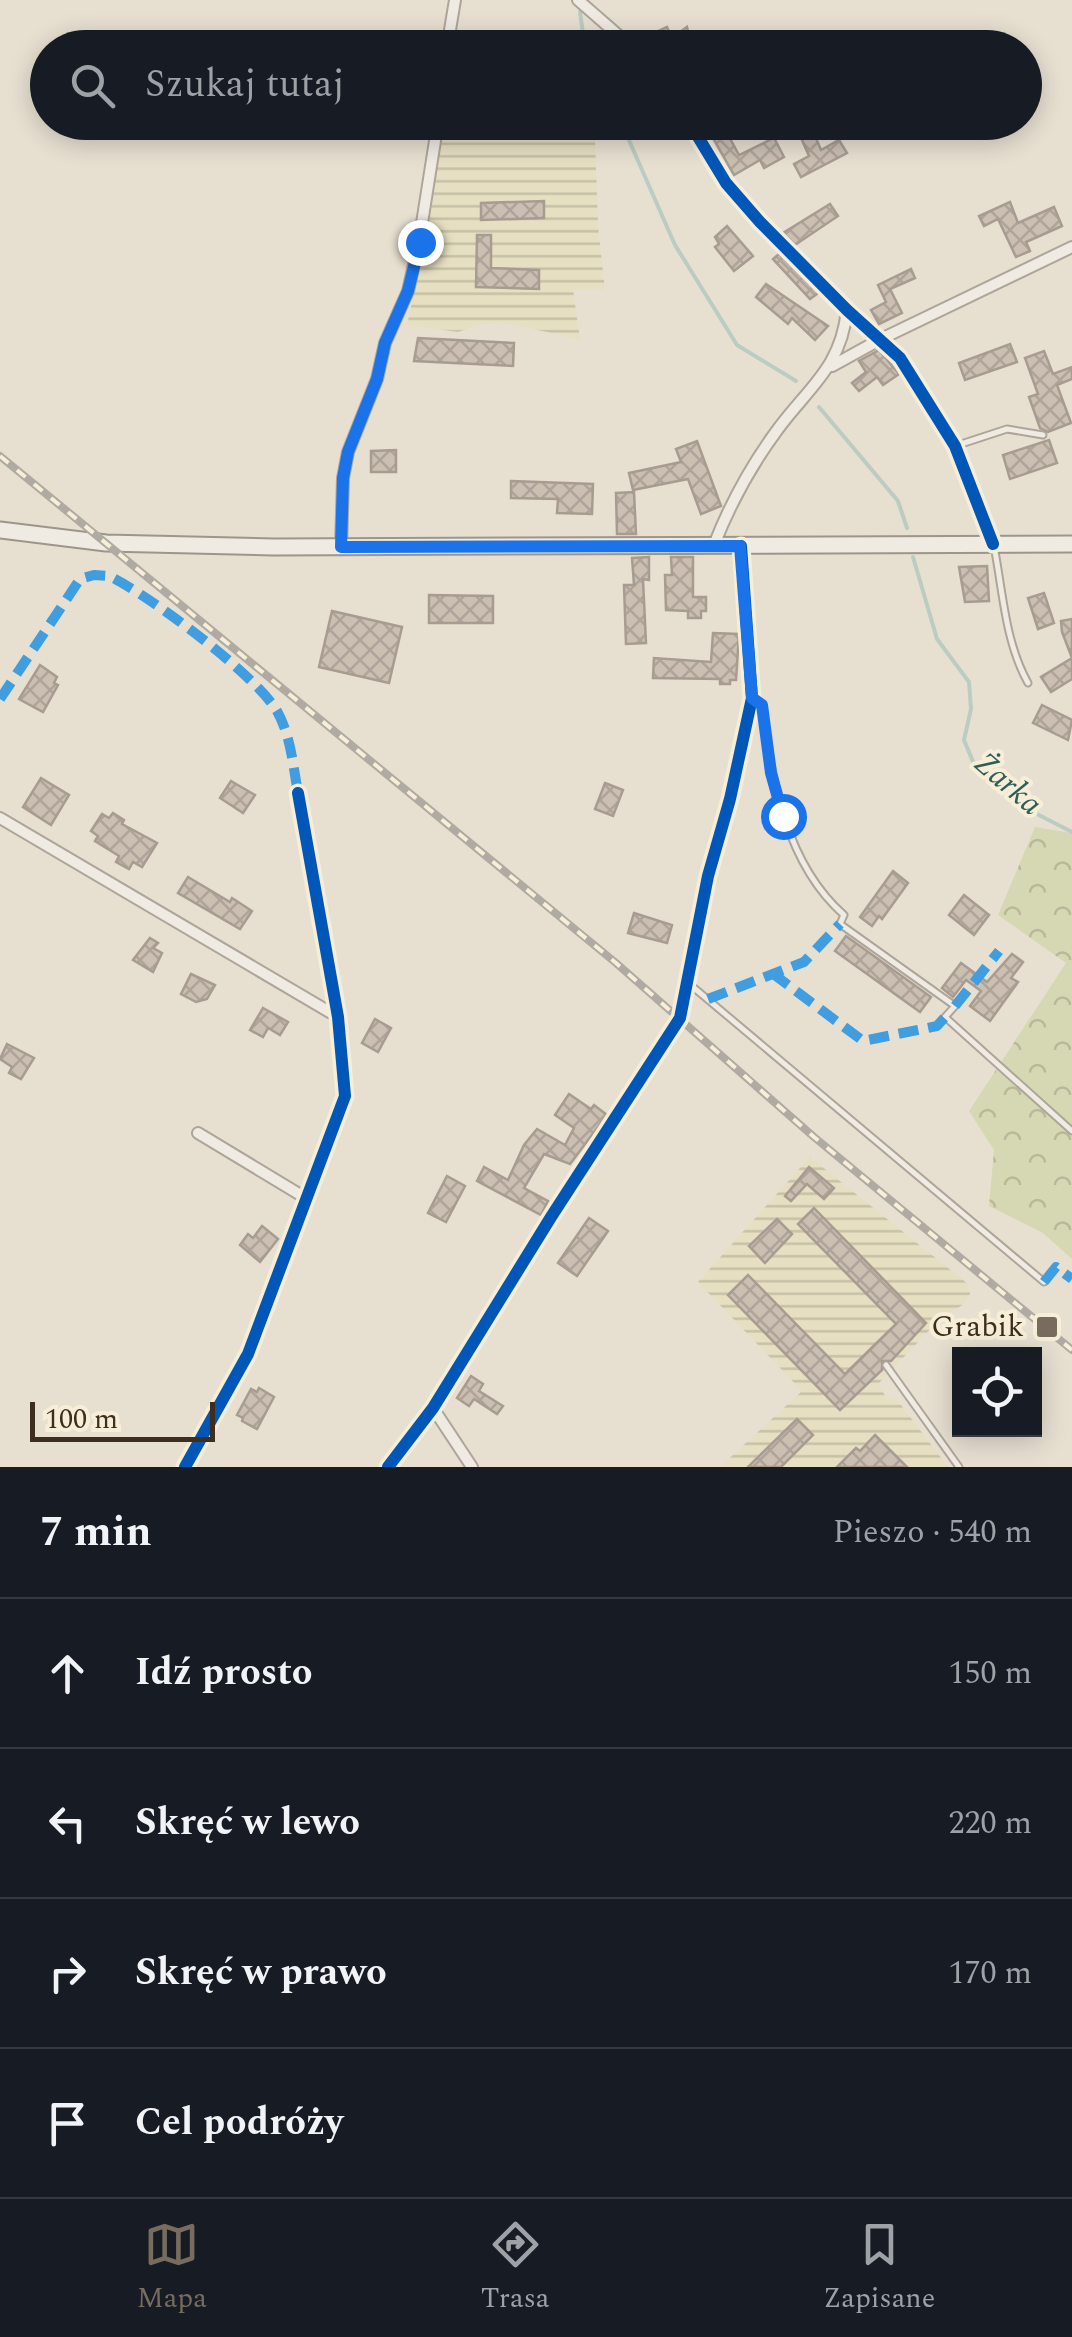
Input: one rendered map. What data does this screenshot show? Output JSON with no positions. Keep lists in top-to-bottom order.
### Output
{
  "water": ["Żarka"],
  "places": {
    "transit": ["Grabik"]
  },
  "scale_bar": "100 m",
  "page": {
    "search": "Szukaj tutaj",
    "scale": "100 m",
    "heading": ["7 min", "Pieszo · 540 m"],
    "list": [
      ["Idź prosto", "150 m"],
      ["Skręć w lewo", "220 m"],
      ["Skręć w prawo", "170 m"],
      "Cel podróży"
    ],
    "nav": ["Mapa", "Trasa", "Zapisane"]
  }
}
